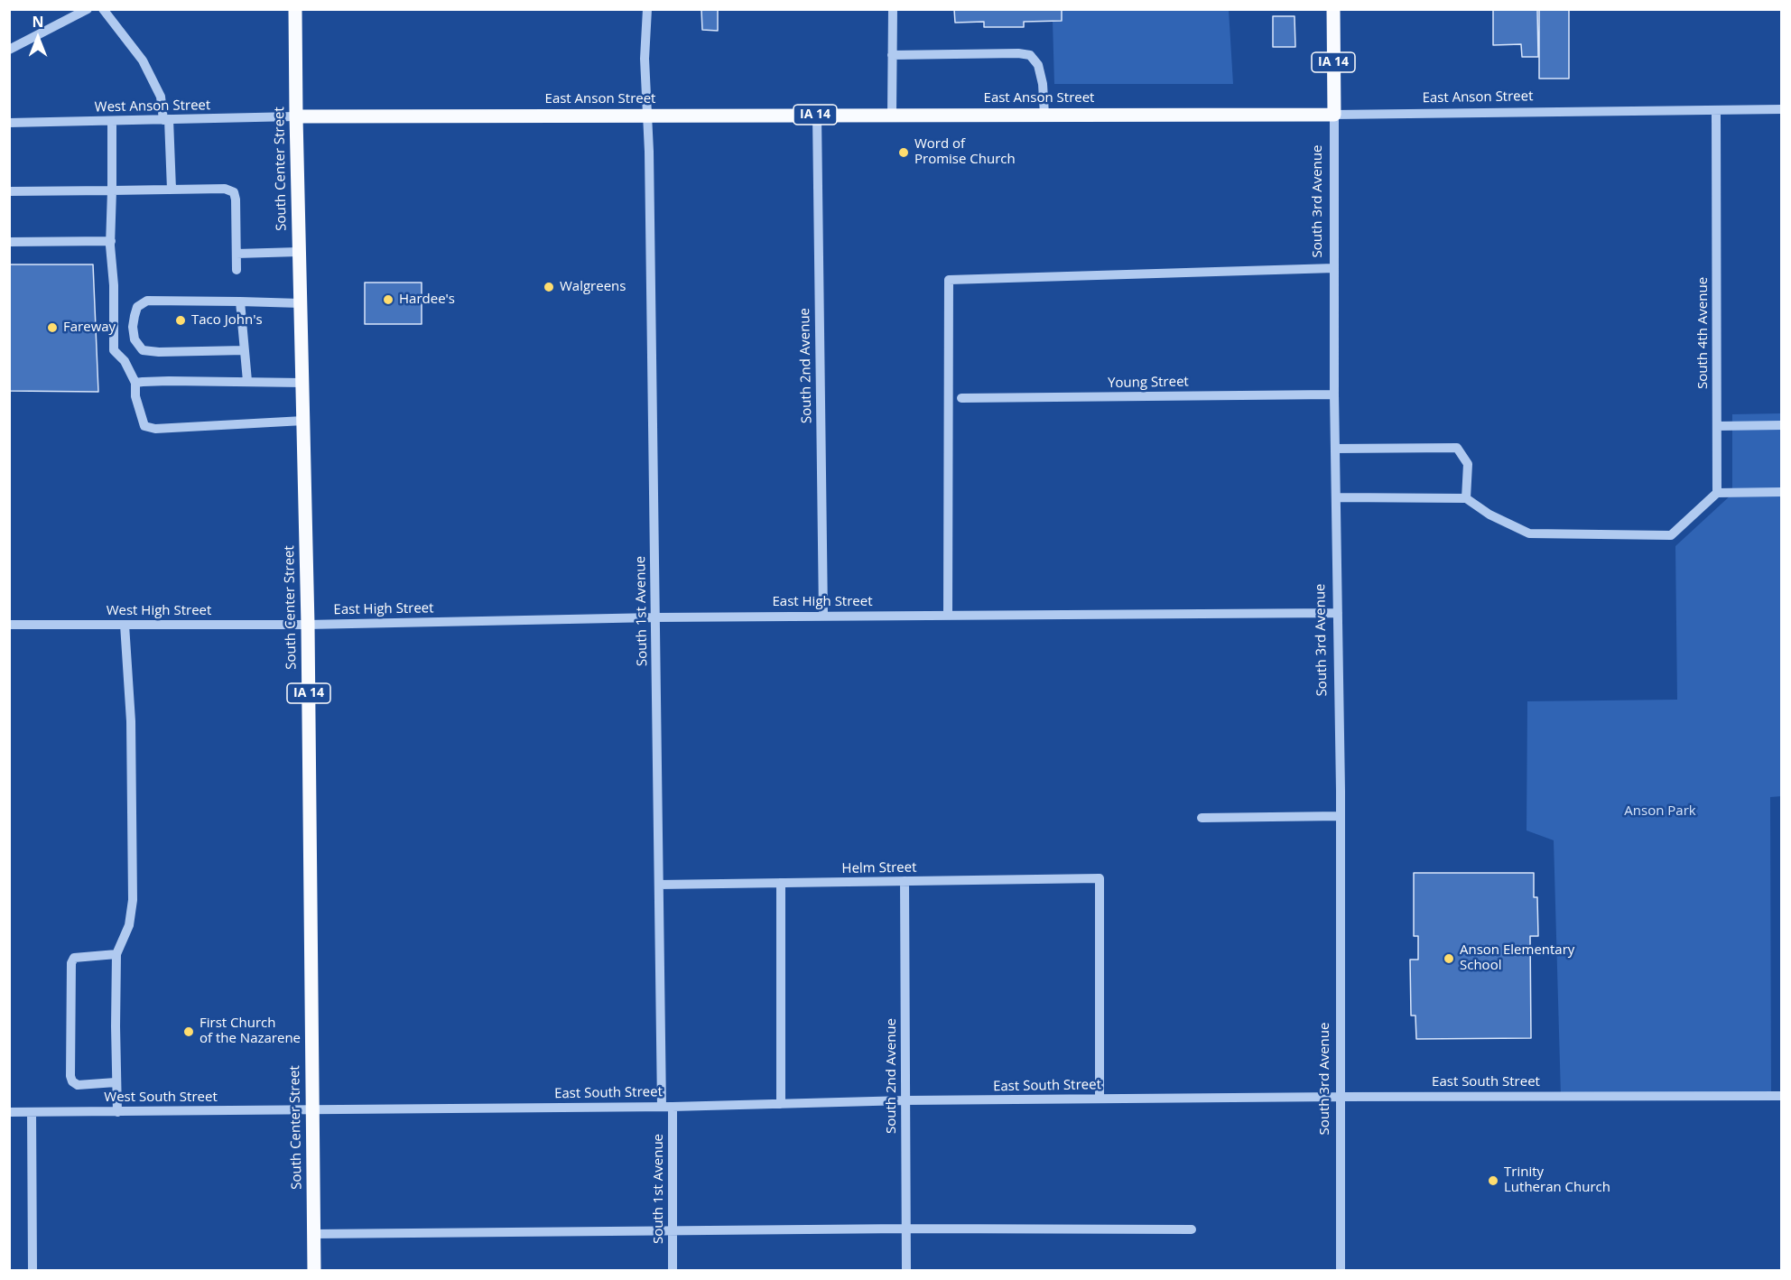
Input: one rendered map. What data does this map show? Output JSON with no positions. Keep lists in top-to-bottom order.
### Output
{
  "streets": {
    "main road": [
      "IA 14",
      "East Anson Street",
      "South Center Street",
      "South 3rd Avenue"
    ],
    "street": [
      "West Anson Street",
      "South 4th Avenue",
      "South 2nd Avenue",
      "Young Street",
      "East High Street",
      "West High Street",
      "South 1st Avenue",
      "Helm Street",
      "East South Street",
      "West South Street"
    ]
  },
  "crossings": [
    ["East Anson Street", "West Anson Street"],
    ["East Anson Street", "South Center Street"],
    ["East Anson Street", "South 3rd Avenue"],
    ["East Anson Street", "South 4th Avenue"],
    ["East Anson Street", "South 2nd Avenue"],
    ["East Anson Street", "South 1st Avenue"],
    ["West Anson Street", "South Center Street"],
    ["South Center Street", "East High Street"],
    ["South Center Street", "West High Street"],
    ["South Center Street", "East South Street"],
    ["South Center Street", "West South Street"],
    ["South 3rd Avenue", "Young Street"],
    ["South 3rd Avenue", "East High Street"],
    ["South 3rd Avenue", "East South Street"],
    ["South 2nd Avenue", "East High Street"],
    ["South 2nd Avenue", "Helm Street"],
    ["South 2nd Avenue", "East South Street"],
    ["East High Street", "West High Street"],
    ["East High Street", "South 1st Avenue"],
    ["South 1st Avenue", "Helm Street"],
    ["South 1st Avenue", "East South Street"],
    ["Helm Street", "East South Street"],
    ["East South Street", "West South Street"]
  ],
  "parks": ["Anson Park"],
  "places": [
    "Word of Promise Church",
    "Walgreens",
    "Hardee's",
    "Taco John's",
    "Fareway",
    "Anson Elementary School",
    "First Church of the Nazarene",
    "Trinity Lutheran Church"
  ],
  "north": "top"
}
